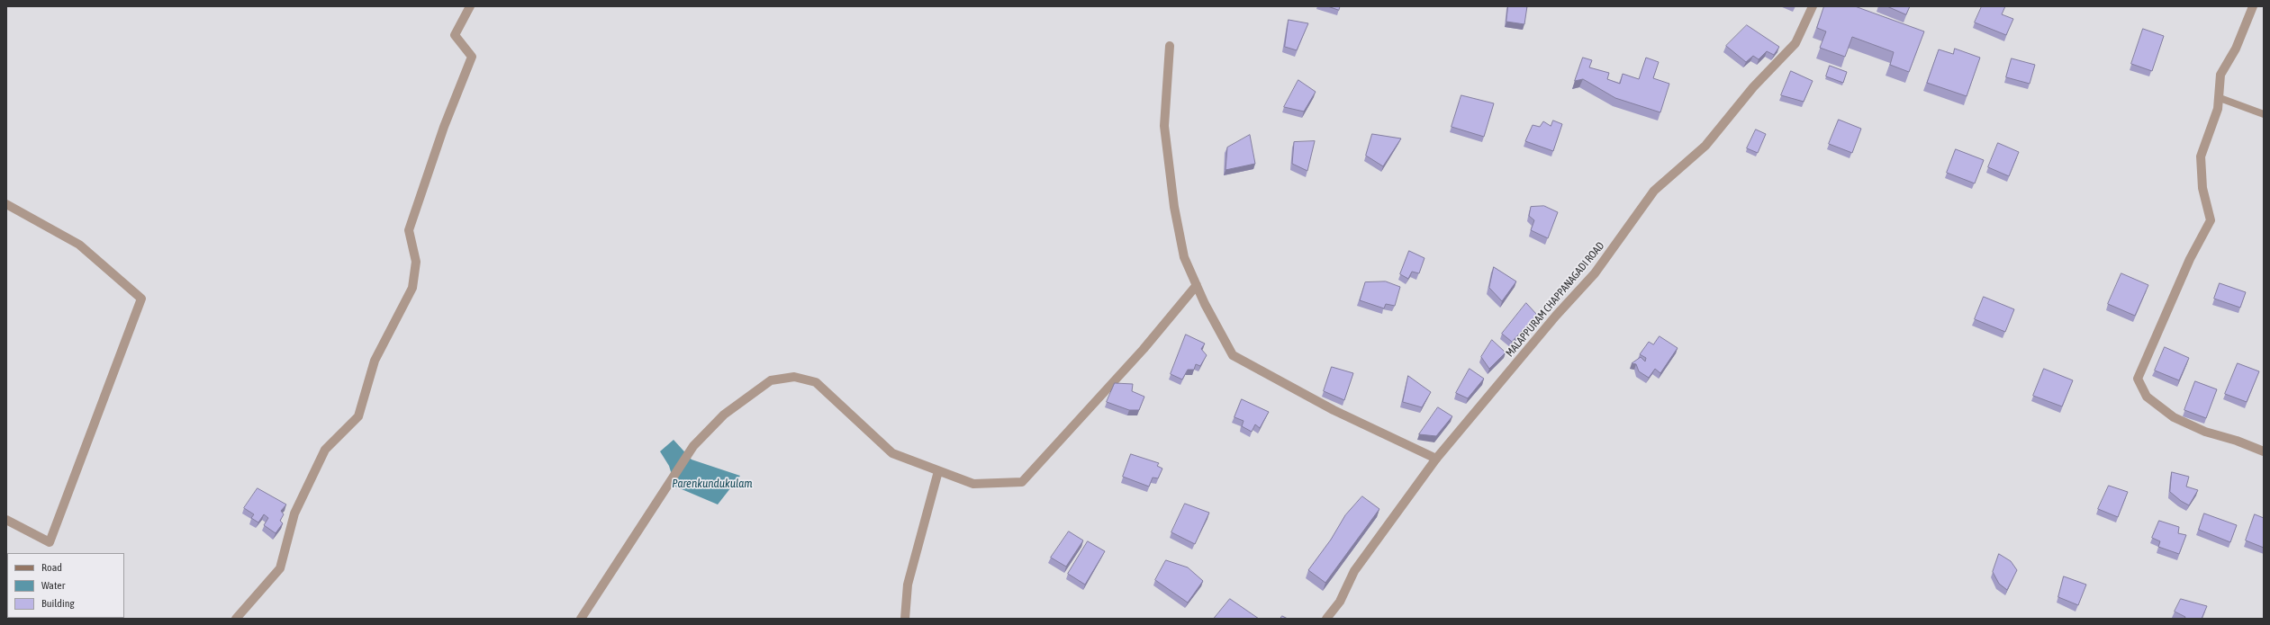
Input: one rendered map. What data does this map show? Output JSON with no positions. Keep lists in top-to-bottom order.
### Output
{
  "streets": {
    "street": ["MALAPPURAM CHAPPANAGADI ROAD"]
  },
  "water": ["Parenkundukulam"],
  "legend": ["Road", "Water", "Building"]
}
